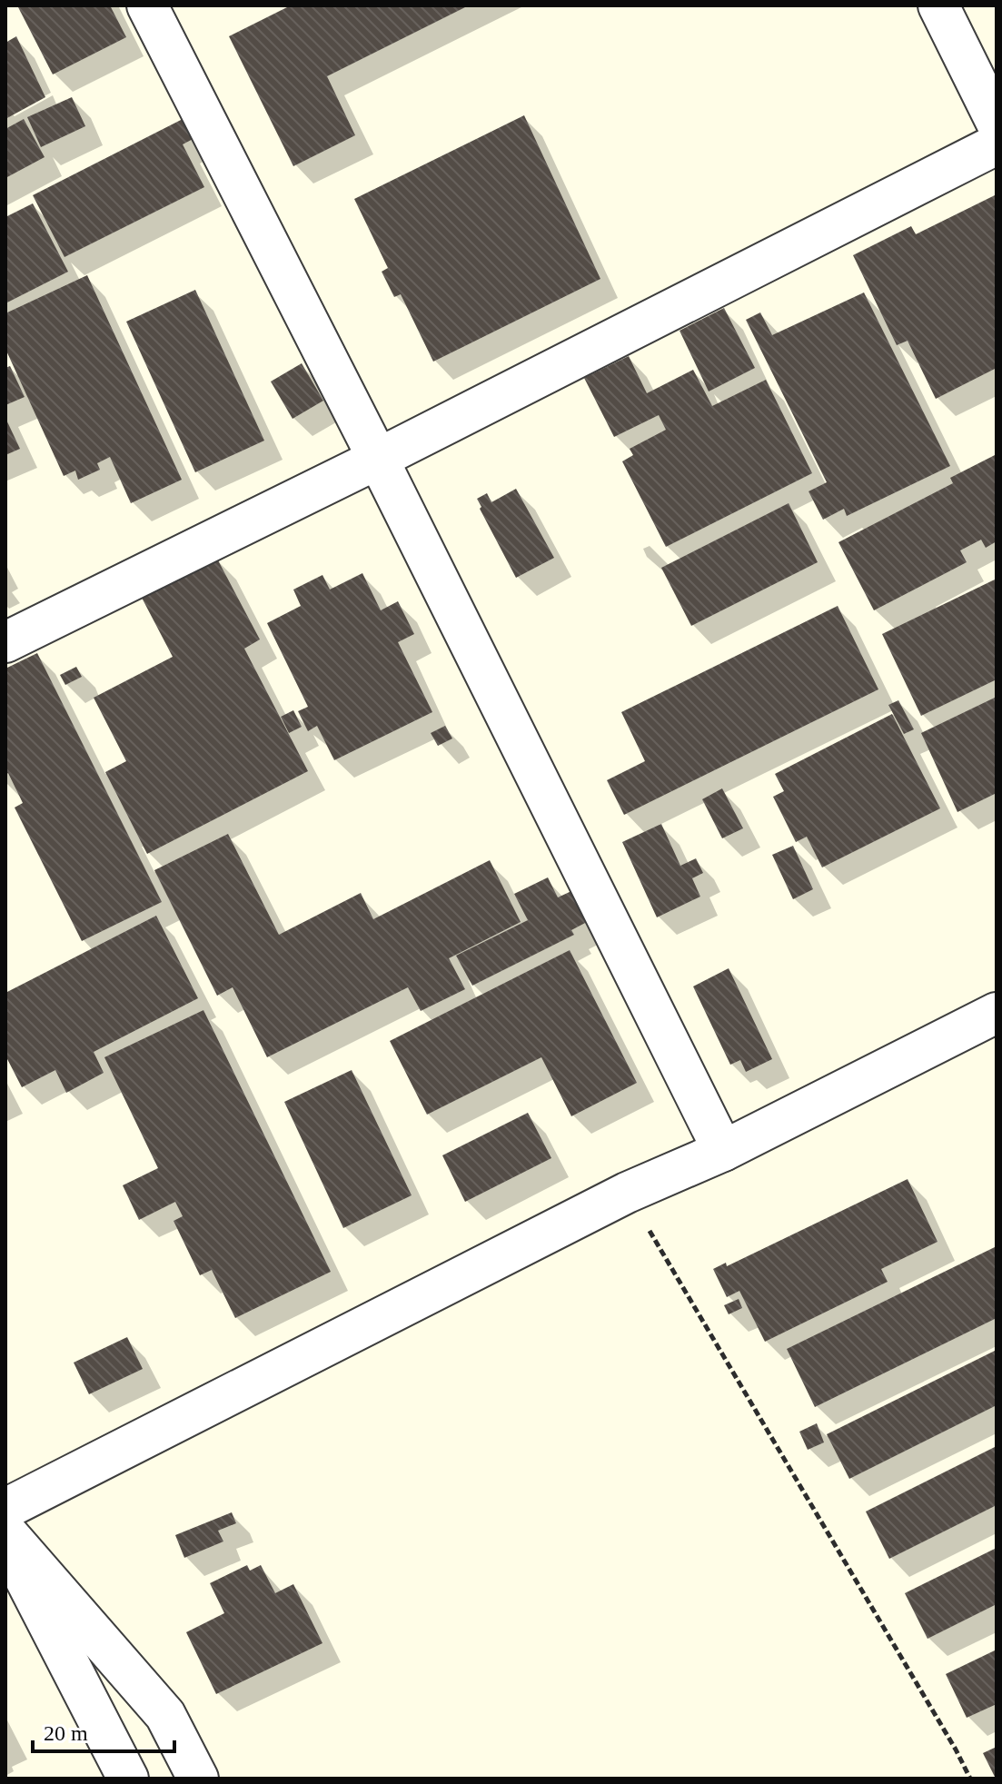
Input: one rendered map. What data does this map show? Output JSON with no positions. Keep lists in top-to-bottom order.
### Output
{
  "scale_bar": "20 m"
}
